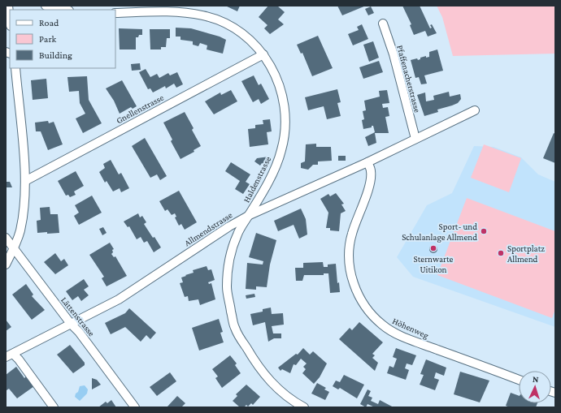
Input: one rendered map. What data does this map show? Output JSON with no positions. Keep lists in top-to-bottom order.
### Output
{
  "streets": {
    "street": [
      "Pfaffenacherstrasse",
      "Gnellenstrasse",
      "Haldenstrasse",
      "Allmendstrasse",
      "Lättenstrasse",
      "Höhenweg"
    ]
  },
  "crossings": [
    ["Pfaffenacherstrasse", "Allmendstrasse"],
    ["Gnellenstrasse", "Haldenstrasse"],
    ["Haldenstrasse", "Allmendstrasse"],
    ["Allmendstrasse", "Lättenstrasse"],
    ["Allmendstrasse", "Höhenweg"]
  ],
  "places": ["Sport- und Schulanlage Allmend", "Sternwarte Uitikon", "Sportplatz Allmend"],
  "legend": ["Road", "Park", "Building"],
  "north": "top"
}
